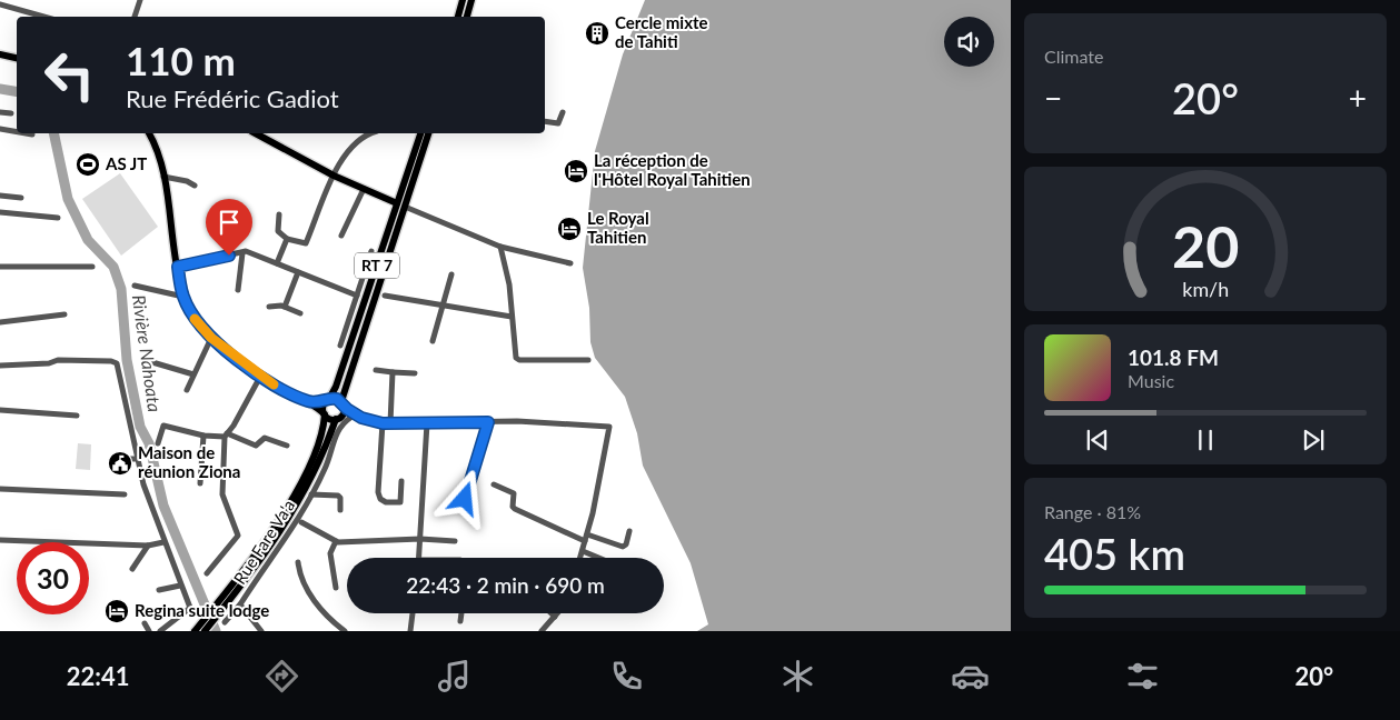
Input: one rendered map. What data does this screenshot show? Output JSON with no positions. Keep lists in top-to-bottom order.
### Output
{
  "streets": {
    "main road": ["RT 7"],
    "street": ["Rue Fare Va'a"]
  },
  "water": ["Rivière Nahoata"],
  "places": {
    "building": ["Cercle mixte de Tahiti"],
    "sports": ["AS JT"],
    "hotel": ["La réception de l'Hôtel Royal Tahitien", "Le Royal Tahitien", "Regina suite lodge"],
    "public building": ["Maison de réunion Ziona"]
  },
  "page": {
    "tile": [
      "Climate",
      ["Range · 81%", "405 km"]
    ],
    "turn": ["110 m", "Rue Frédéric Gadiot"],
    "heat": ["−", "20°", "+"],
    "song": ["101.8 FM", "Music"],
    "limit": "30",
    "trip": "22:43 · 2 min · 690 m",
    "tabs": ["22:41", "20°"],
    "gauge": ["20", "km/h"]
  }
}
